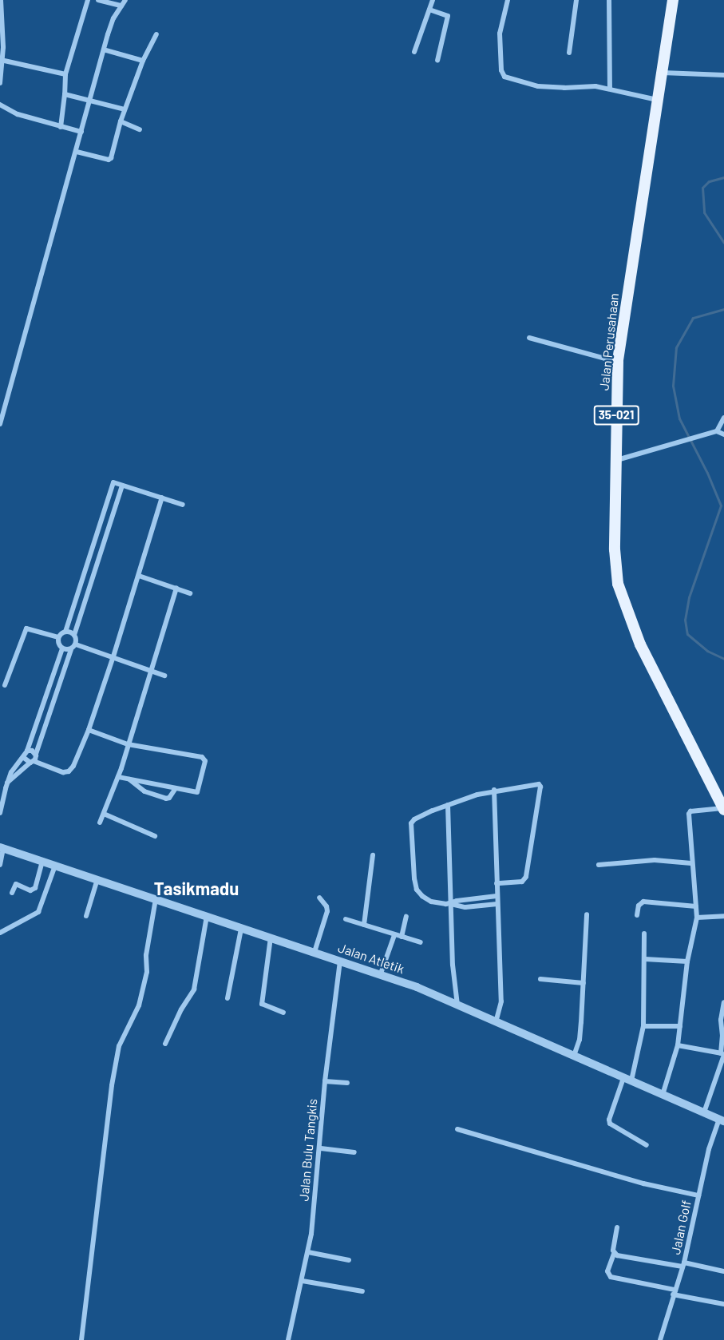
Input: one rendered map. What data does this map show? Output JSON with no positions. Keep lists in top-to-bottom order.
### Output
{
  "streets": {
    "main road": ["Jalan Perusahaan", "35-021"],
    "street": ["Jalan Atletik", "Jalan Bulu Tangkis", "Jalan Golf"]
  },
  "crossings": [
    ["Jalan Atletik", "Jalan Bulu Tangkis"],
    ["Jalan Atletik", "Jalan Golf"]
  ],
  "districts": ["Tasikmadu"]
}
